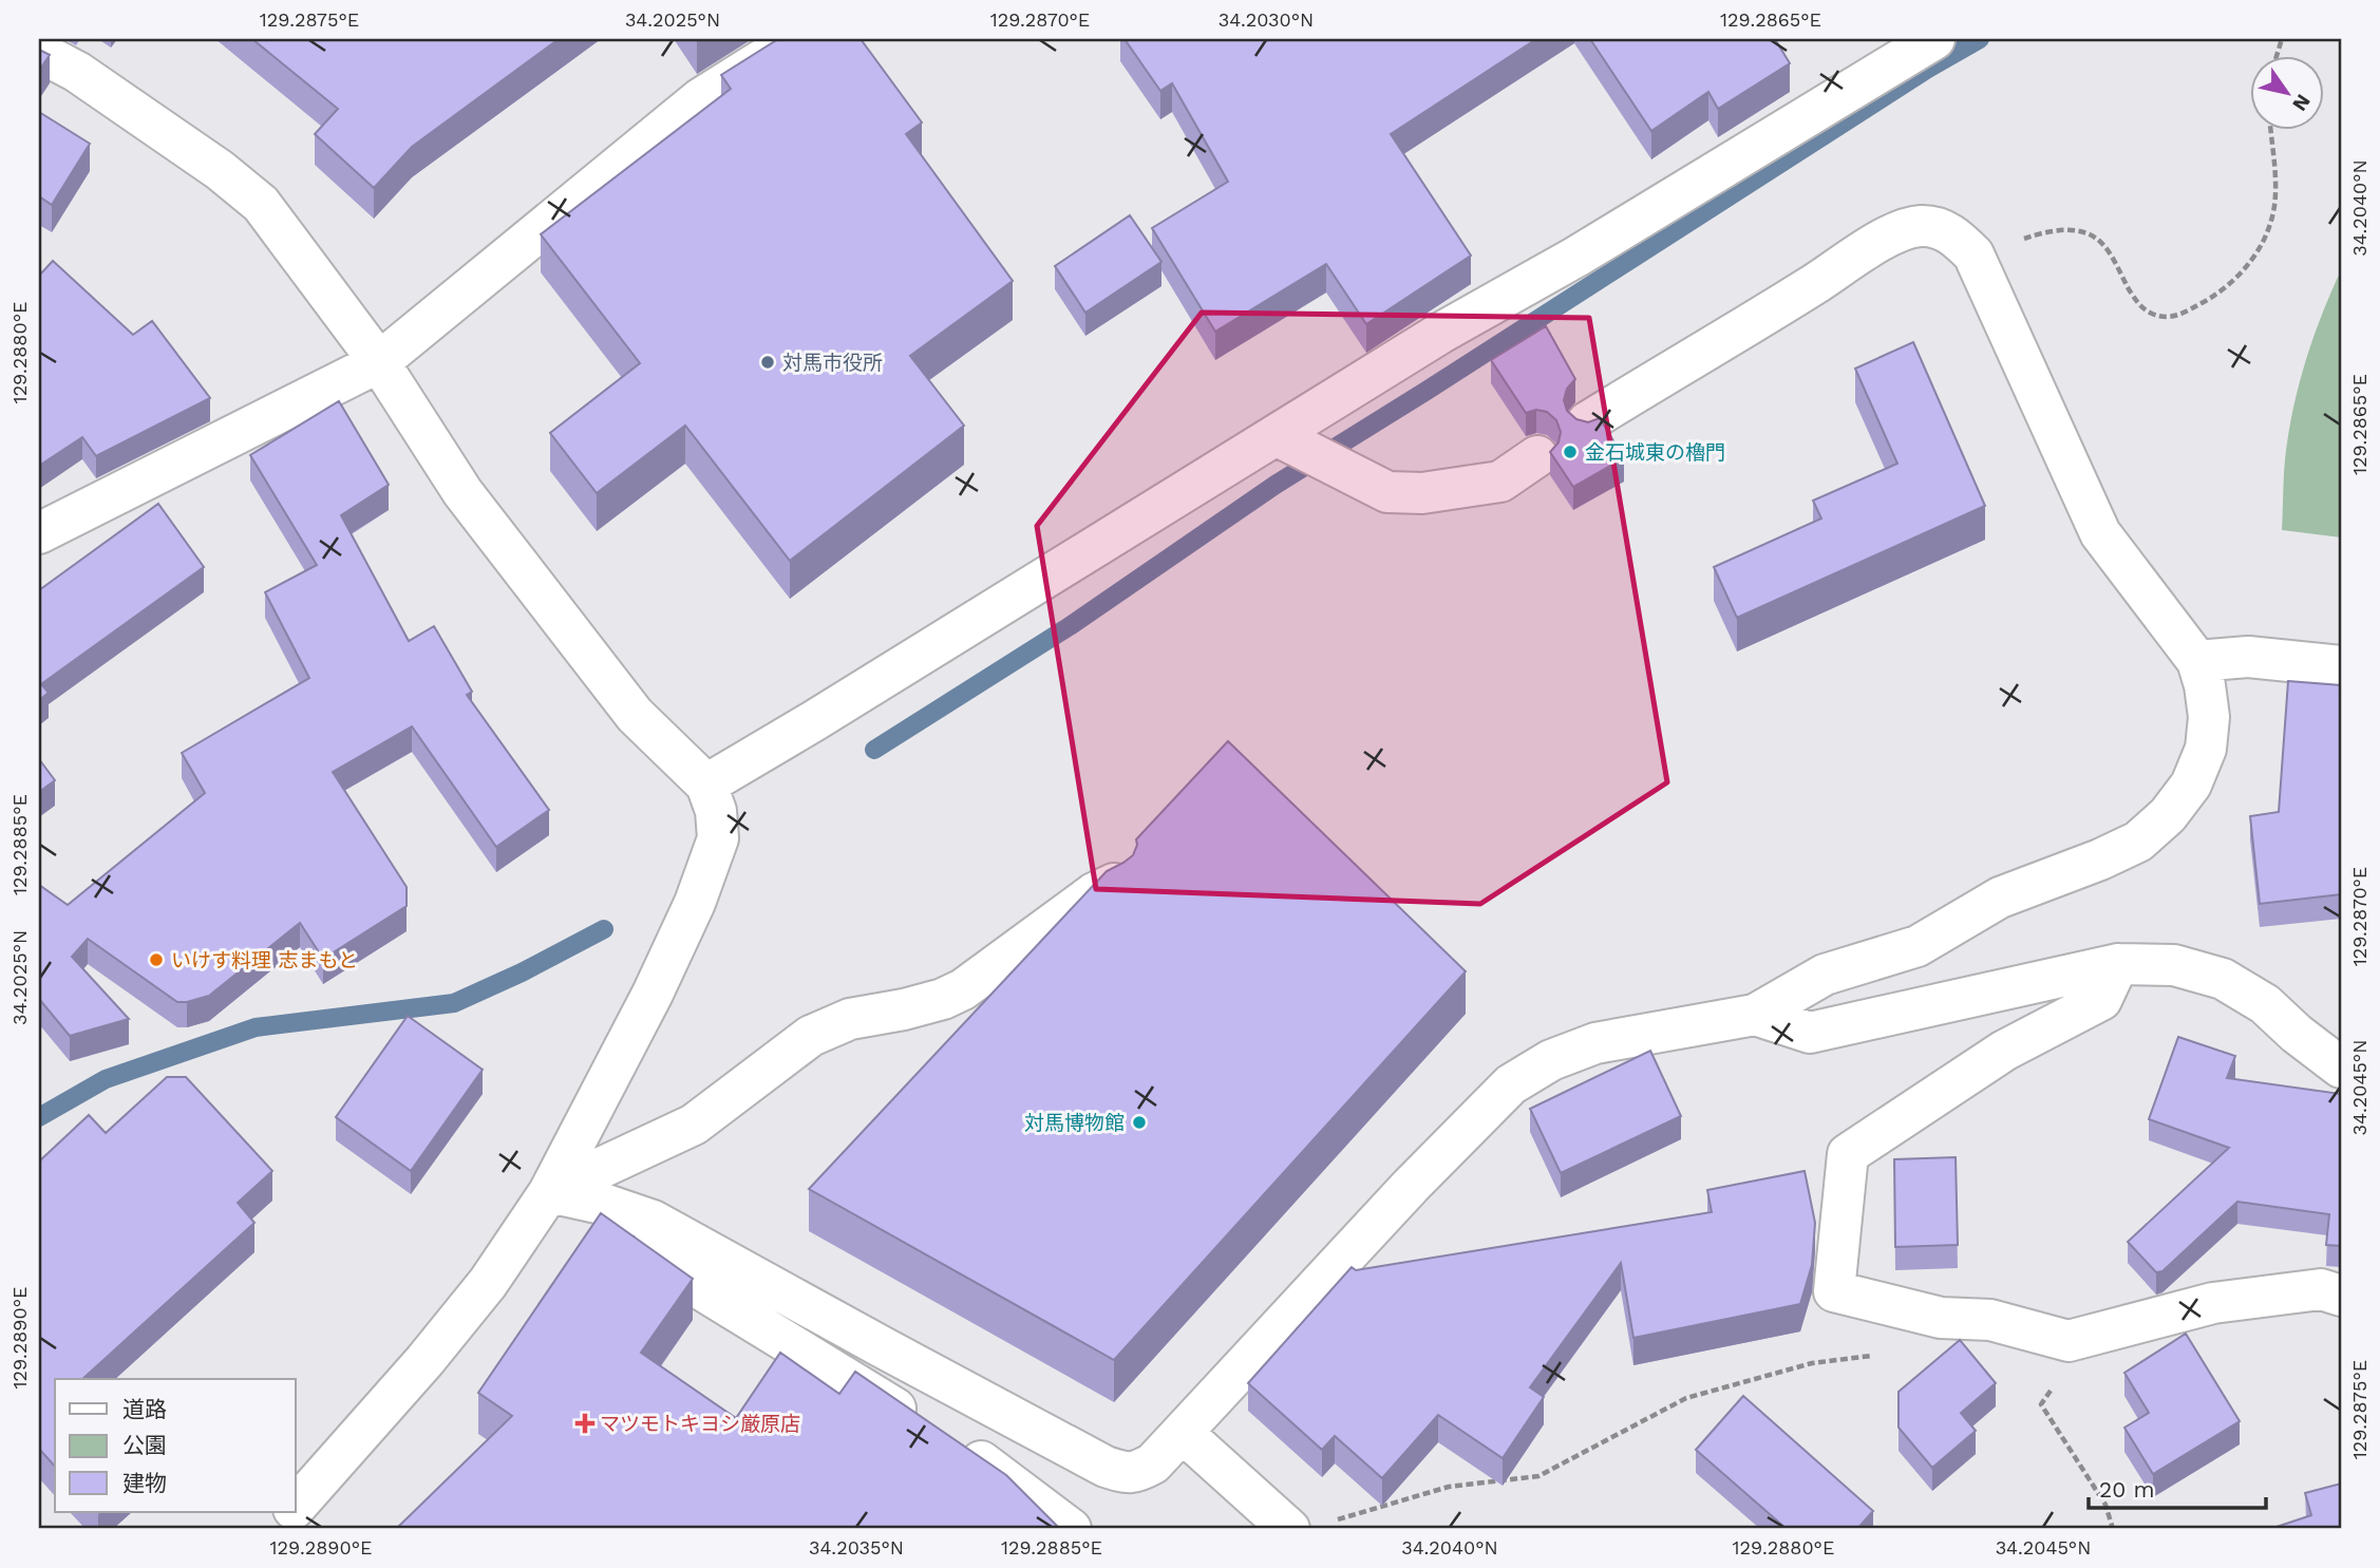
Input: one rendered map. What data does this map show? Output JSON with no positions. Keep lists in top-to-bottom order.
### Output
{
  "places": {
    "other": [
      "対馬市役所",
      "金石城東の櫓門",
      "いけす料理 志まもと",
      "対馬博物館"
    ],
    "health": ["マツモトキヨシ厳原店"]
  },
  "legend": ["道路", "公園", "建物"],
  "scale_bar": "20 m",
  "north": "bottom right",
  "coordinates": [
    "129.2875°E",
    "34.2025°N",
    "129.2870°E",
    "34.2030°N",
    "129.2865°E",
    "34.2040°N",
    "129.2880°E",
    "129.2885°E",
    "34.2045°N",
    "129.2890°E",
    "34.2035°N"
  ]
}
